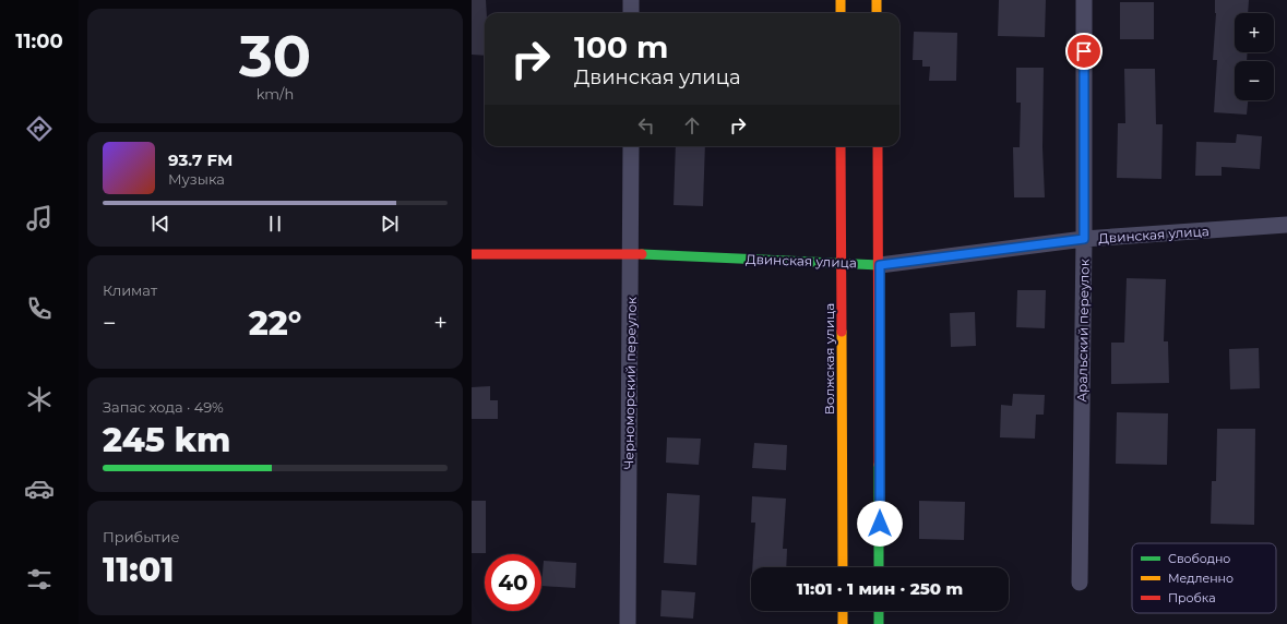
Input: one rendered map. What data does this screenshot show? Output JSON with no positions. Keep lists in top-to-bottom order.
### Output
{
  "streets": {
    "street": [
      "Двинская улица",
      "Аральский переулок",
      "Волжская улица",
      "Черноморский переулок"
    ]
  },
  "crossings": [
    ["Двинская улица", "Аральский переулок"],
    ["Двинская улица", "Волжская улица"],
    ["Двинская улица", "Черноморский переулок"]
  ],
  "legend": ["Свободно", "Медленно", "Пробка"],
  "page": {
    "tabs": "11:00",
    "tile": [
      ["30", "km/h"],
      "Климат",
      ["Запас хода · 49%", "245 km"],
      ["Прибытие", "11:01"]
    ],
    "map_buttons": ["+", "−"],
    "turn": ["100 m", "Двинская улица"],
    "song": ["93.7 FM", "Музыка"],
    "heat": ["−", "22°", "+"],
    "limit": "40",
    "trip": "11:01 · 1 мин · 250 m"
  }
}
